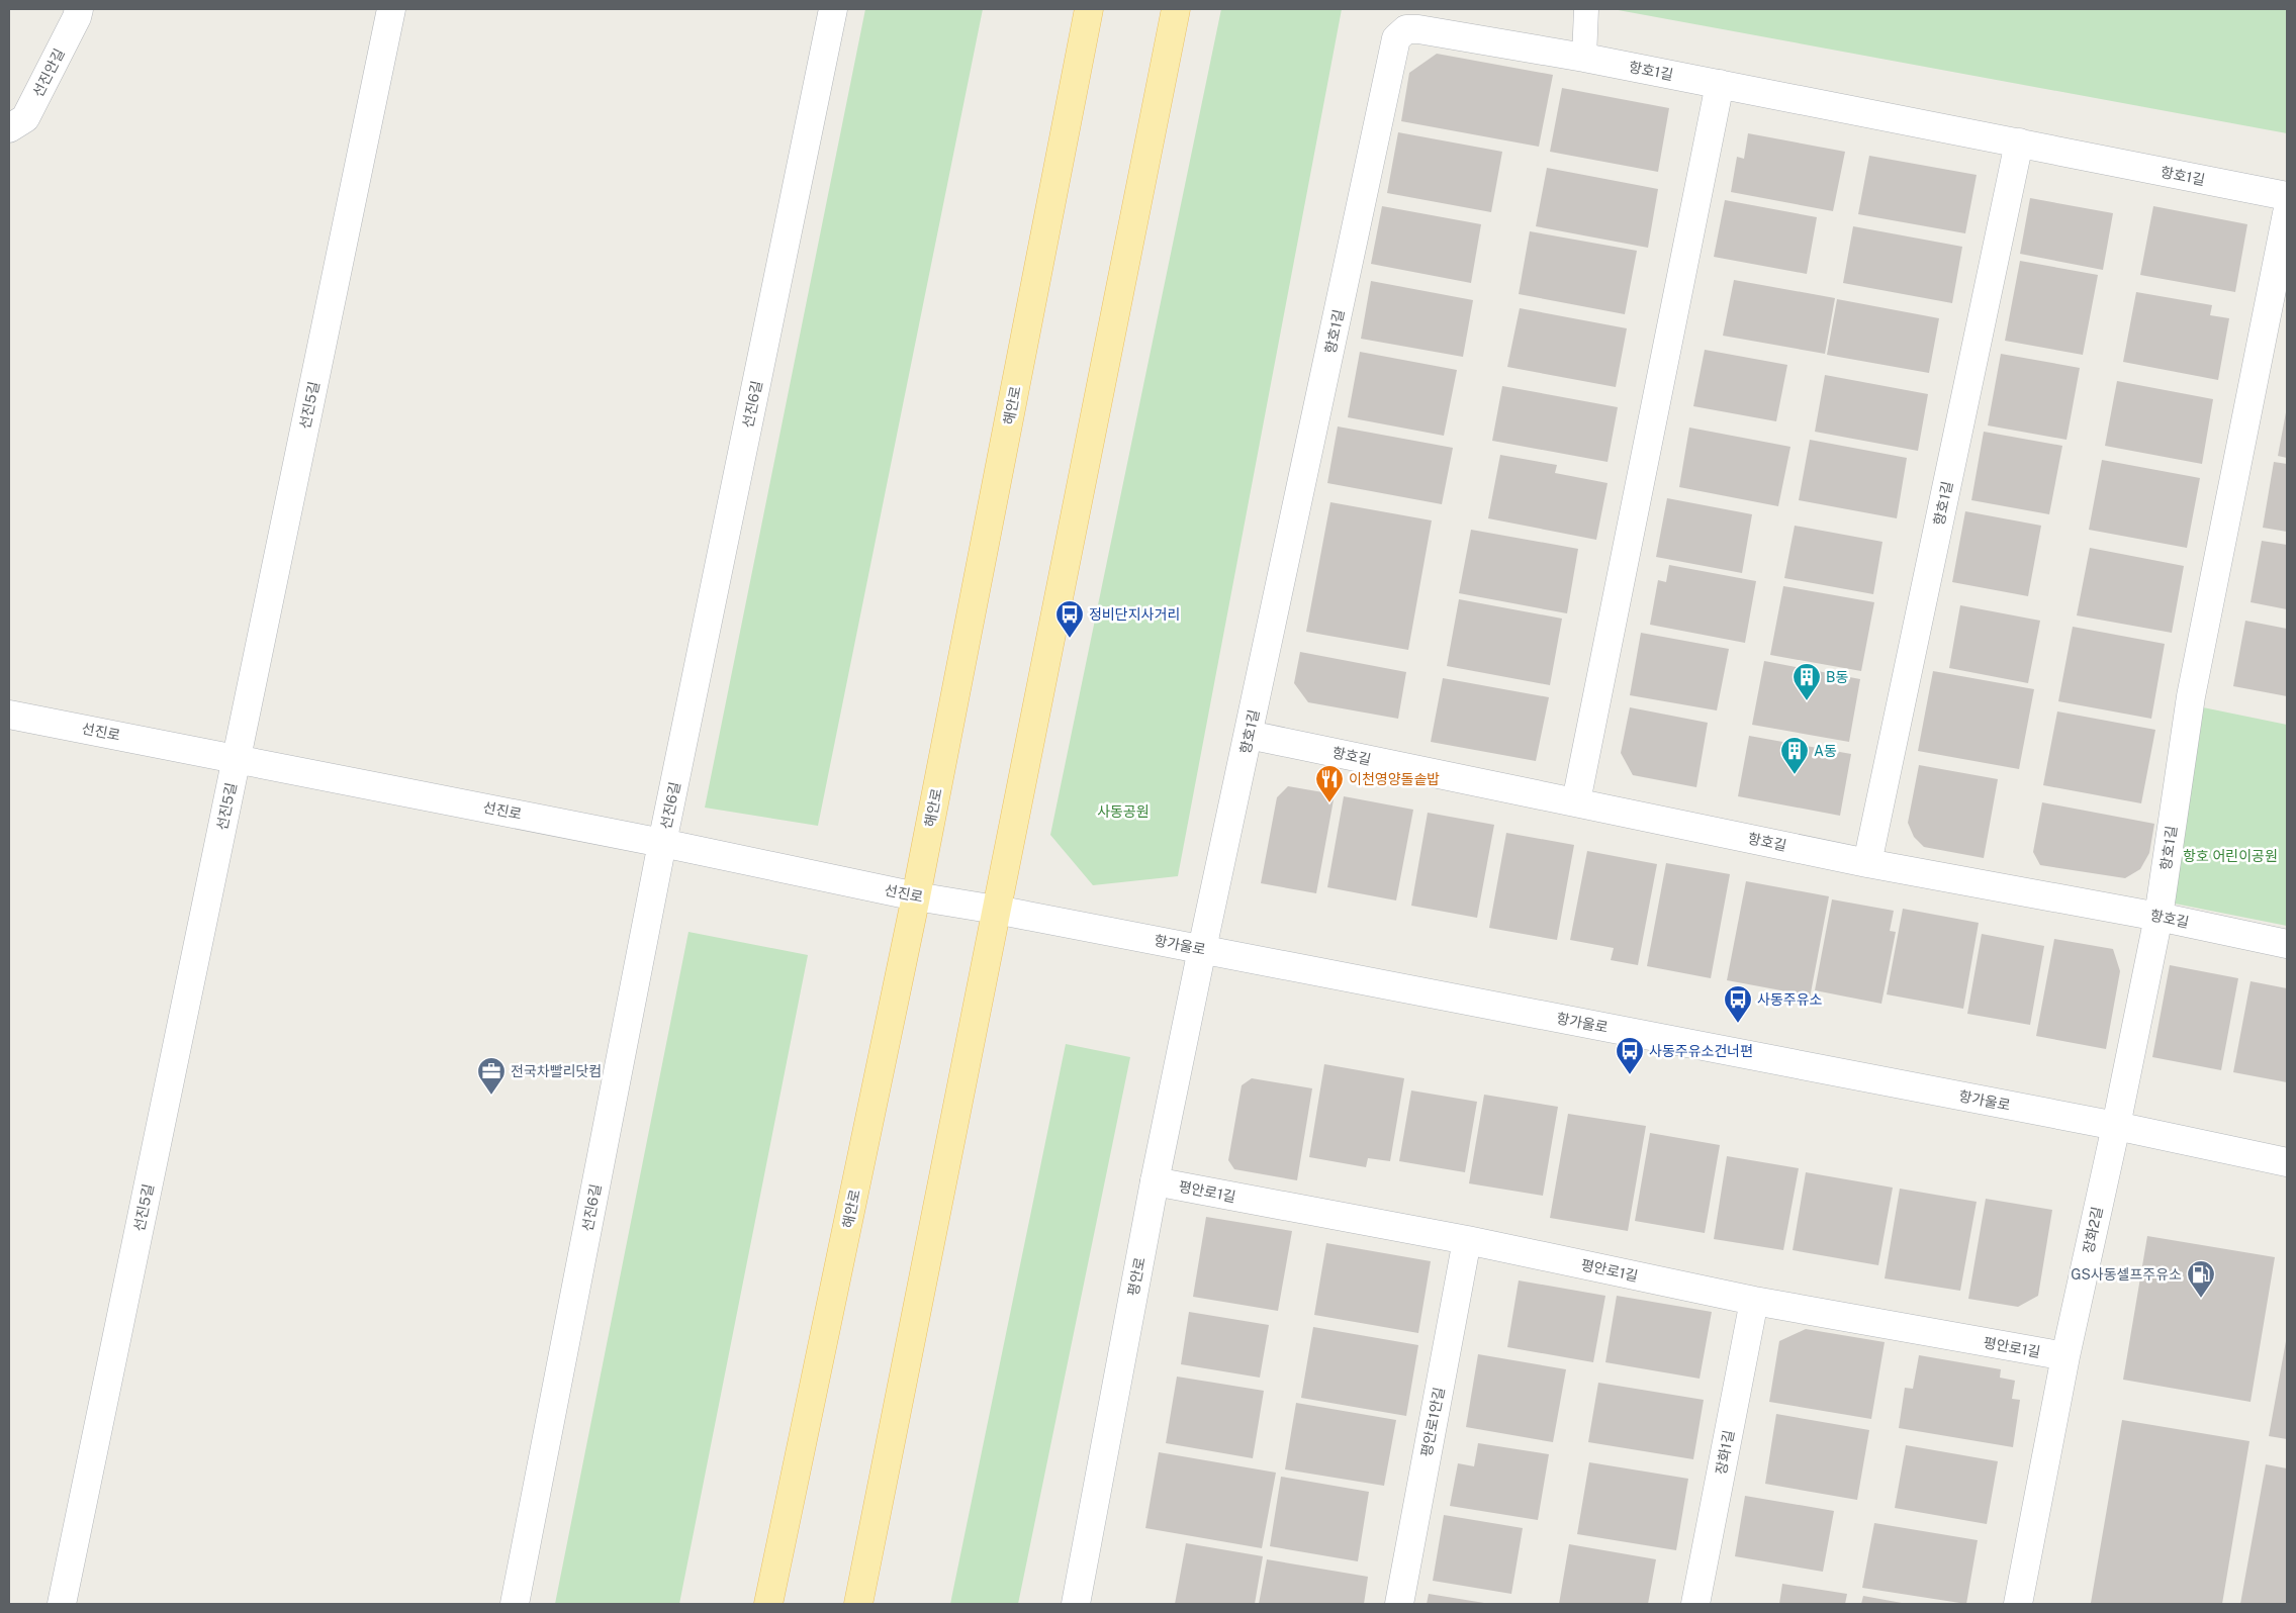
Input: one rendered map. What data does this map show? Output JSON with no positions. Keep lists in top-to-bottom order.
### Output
{
  "streets": {
    "main road": ["해안로"],
    "street": [
      "항호1길",
      "선진안길",
      "선진6길",
      "선진5길",
      "선진로",
      "항호길",
      "항가울로",
      "평안로1길",
      "장화2길",
      "평안로",
      "평안로1안길",
      "장화1길"
    ]
  },
  "crossings": [
    ["항호1길", "항호길"],
    ["항호1길", "항가울로"],
    ["항호1길", "장화2길"],
    ["항호1길", "평안로"],
    ["선진6길", "선진로"],
    ["선진5길", "선진로"],
    ["해안로", "선진로"],
    ["선진로", "항가울로"],
    ["항호길", "장화2길"],
    ["항가울로", "장화2길"],
    ["항가울로", "평안로"],
    ["평안로1길", "장화2길"],
    ["평안로1길", "평안로"],
    ["평안로1길", "평안로1안길"],
    ["평안로1길", "장화1길"]
  ],
  "parks": ["사동공원", "항호 어린이공원"],
  "places": {
    "bus stop": ["정비단지사거리", "사동주유소", "사동주유소건너편"],
    "building": ["B동", "A동"],
    "restaurant": ["이천영양돌솥밥"],
    "office": ["전국차빨리닷컴"],
    "fuel station": ["GS사동셀프주유소"]
  }
}
